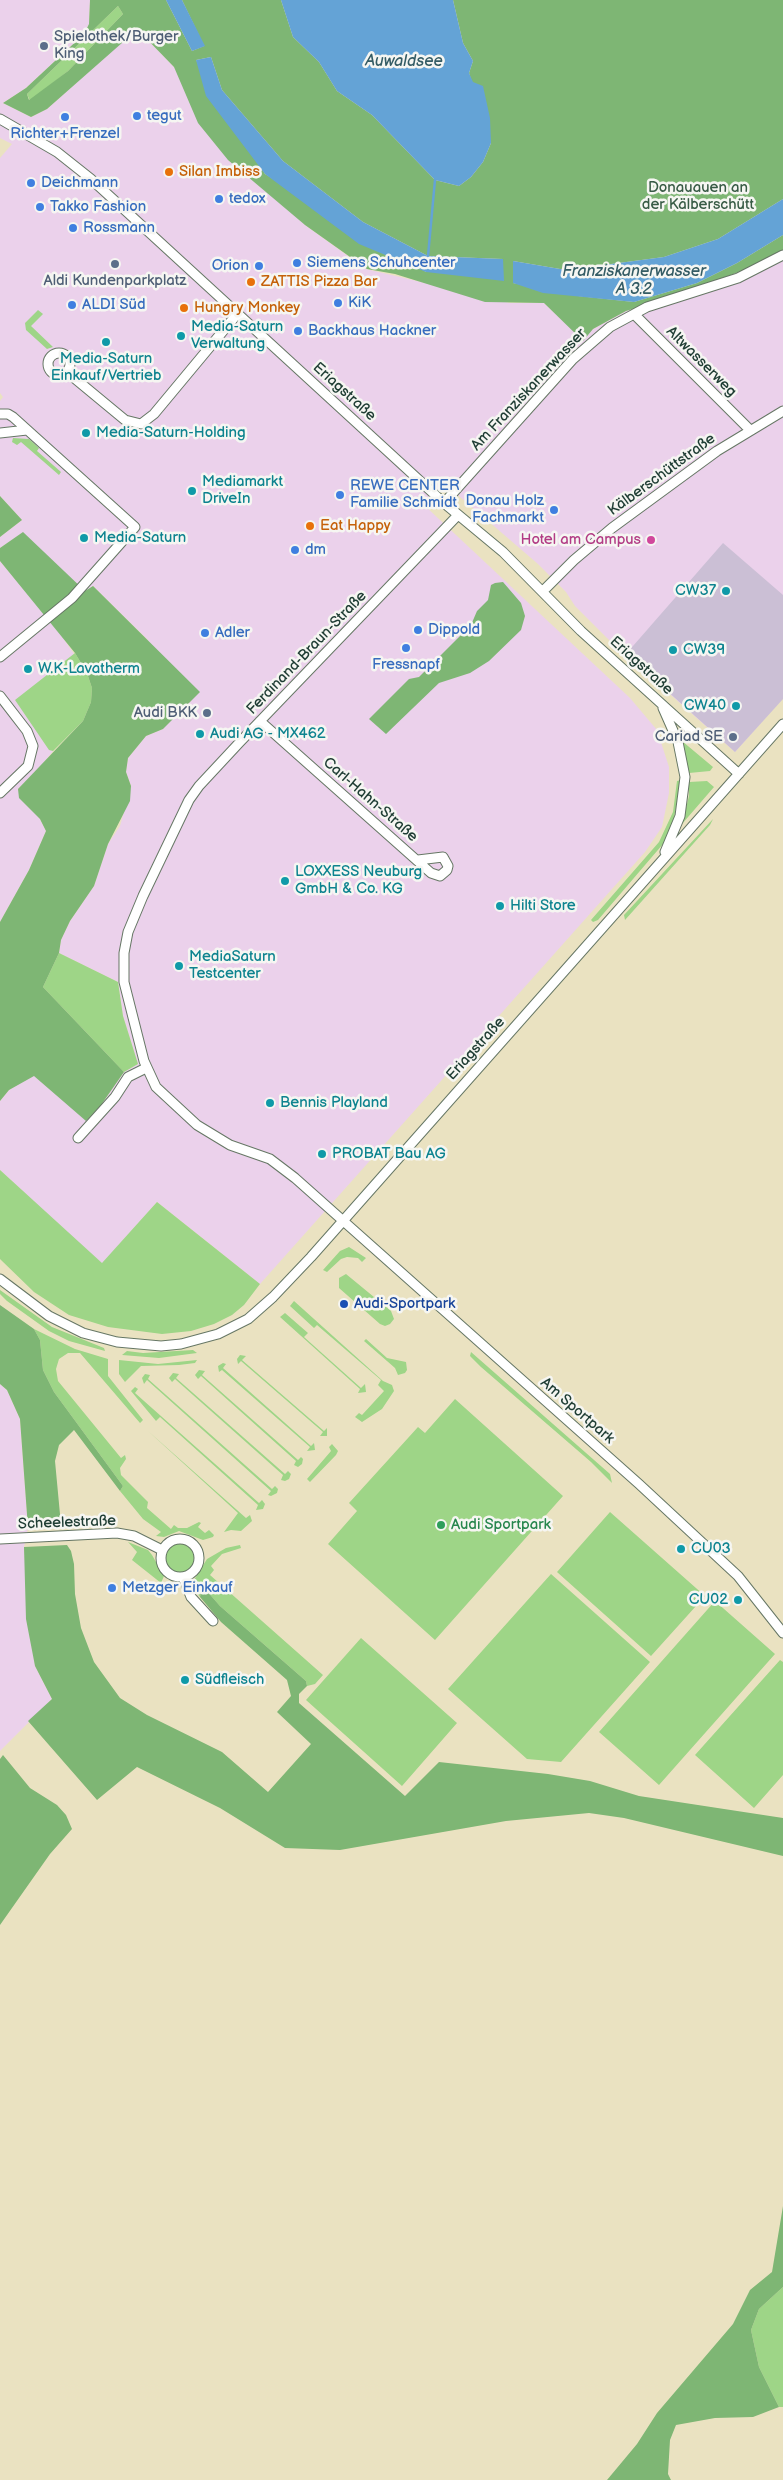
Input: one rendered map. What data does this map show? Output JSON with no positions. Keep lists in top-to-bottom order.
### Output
{
  "streets": {
    "street": [
      "Altwasserweg",
      "Am Franziskanerwasser",
      "Eriagstraße",
      "Kälberschüttstraße",
      "Ferdinand-Braun-Straße",
      "Carl-Hahn-Straße",
      "Am Sportpark",
      "Scheelestraße"
    ]
  },
  "crossings": [
    ["Altwasserweg", "Am Franziskanerwasser"],
    ["Altwasserweg", "Kälberschüttstraße"],
    ["Am Franziskanerwasser", "Eriagstraße"],
    ["Eriagstraße", "Kälberschüttstraße"],
    ["Eriagstraße", "Ferdinand-Braun-Straße"],
    ["Eriagstraße", "Am Sportpark"],
    ["Ferdinand-Braun-Straße", "Carl-Hahn-Straße"],
    ["Ferdinand-Braun-Straße", "Am Sportpark"]
  ],
  "water": ["Auwaldsee", "Franziskanerwasser A 3.2"],
  "parks": ["Donauauen an der Kälberschütt"],
  "places": [
    "Spielothek/Burger King",
    "tegut",
    "Richter+Frenzel",
    "Silan Imbiss",
    "Deichmann",
    "tedox",
    "Takko Fashion",
    "Rossmann",
    "Siemens Schuhcenter",
    "Aldi Kundenparkplatz",
    "Orion",
    "ZATTIS Pizza Bar",
    "KiK",
    "ALDI Süd",
    "Hungry Monkey",
    "Backhaus Hackner",
    "Media-Saturn Verwaltung",
    "Media-Saturn Einkauf/Vertrieb",
    "Media-Saturn-Holding",
    "Mediamarkt DriveIn",
    "REWE CENTER Familie Schmidt",
    "Donau Holz Fachmarkt",
    "Eat Happy",
    "Media-Saturn",
    "Hotel am Campus",
    "dm",
    "CW37",
    "Dippold",
    "Adler",
    "Fressnapf",
    "CW39",
    "W.K-Lavatherm",
    "CW40",
    "Audi BKK",
    "Audi AG - MX462",
    "Cariad SE",
    "LOXXESS Neuburg GmbH & Co. KG",
    "Hilti Store",
    "MediaSaturn Testcenter",
    "Bennis Playland",
    "PROBAT Bau AG",
    "Audi-Sportpark",
    "Audi Sportpark",
    "CU03",
    "Metzger Einkauf",
    "CU02",
    "Südfleisch"
  ]
}
